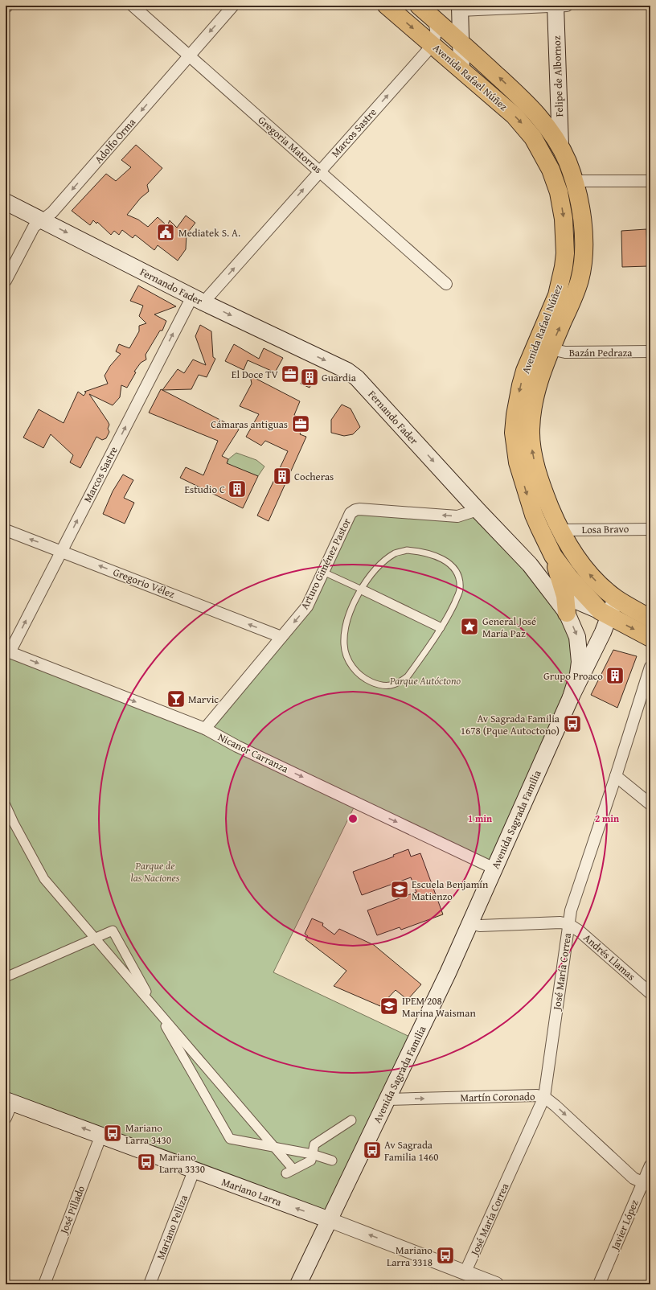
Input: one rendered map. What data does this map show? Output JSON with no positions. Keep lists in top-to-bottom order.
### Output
{
  "streets": {
    "main road": [
      "Felipe de Albornoz",
      "Avenida Rafael Núñez",
      "Fernando Fader",
      "Avenida Sagrada Familia",
      "Mariano Larra"
    ],
    "street": [
      "Marcos Sastre",
      "Adolfo Orma",
      "Gregoria Matorras",
      "Bazán Pedraza",
      "Losa Bravo",
      "Arturo Giménez Pastor",
      "Gregorio Vélez",
      "Nicanor Carranza",
      "Andrés Llamas",
      "José María Correa",
      "Martín Coronado",
      "José Pillado",
      "Javier López",
      "Mariano Pelliza"
    ]
  },
  "crossings": [
    ["Felipe de Albornoz", "Avenida Rafael Núñez"],
    ["Avenida Rafael Núñez", "Marcos Sastre"],
    ["Avenida Rafael Núñez", "Bazán Pedraza"],
    ["Avenida Rafael Núñez", "Losa Bravo"],
    ["Avenida Rafael Núñez", "Avenida Sagrada Familia"],
    ["Marcos Sastre", "Gregoria Matorras"],
    ["Marcos Sastre", "Fernando Fader"],
    ["Marcos Sastre", "Gregorio Vélez"],
    ["Marcos Sastre", "Nicanor Carranza"],
    ["Adolfo Orma", "Gregoria Matorras"],
    ["Adolfo Orma", "Fernando Fader"],
    ["Fernando Fader", "Arturo Giménez Pastor"],
    ["Arturo Giménez Pastor", "Gregorio Vélez"],
    ["Arturo Giménez Pastor", "Nicanor Carranza"],
    ["Nicanor Carranza", "Avenida Sagrada Familia"],
    ["Avenida Sagrada Familia", "Andrés Llamas"],
    ["Avenida Sagrada Familia", "Martín Coronado"],
    ["Avenida Sagrada Familia", "Mariano Larra"],
    ["Andrés Llamas", "José María Correa"],
    ["José María Correa", "Martín Coronado"],
    ["José María Correa", "Mariano Larra"],
    ["Martín Coronado", "Javier López"],
    ["Mariano Larra", "José Pillado"],
    ["Mariano Larra", "Mariano Pelliza"]
  ],
  "one_way": [
    "Marcos Sastre",
    "Adolfo Orma",
    "Fernando Fader",
    "Arturo Giménez Pastor",
    "Gregorio Vélez",
    "Nicanor Carranza",
    "Martín Coronado",
    "Mariano Larra"
  ],
  "parks": ["Parque Autóctono", "Parque de las Naciones"],
  "places": {
    "public building": ["Mediatek S. A."],
    "office": ["El Doce TV", "Cámaras antiguas"],
    "building": [
      "Guardia",
      "Cocheras",
      "Estudio C",
      "Grupo Proaco"
    ],
    "place": ["General José María Paz"],
    "bar": ["Marvic"],
    "bus stop": [
      "Av Sagrada Familia 1678 (Pque Autoctono)",
      "Mariano Larra 3430",
      "Av Sagrada Familia 1460",
      "Mariano Larra 3330",
      "Mariano Larra 3318"
    ],
    "school or university": ["Escuela Benjamín Matienzo", "IPEM 208 Marina Waisman"]
  },
  "rings": ["1 min", "2 min"]
}
